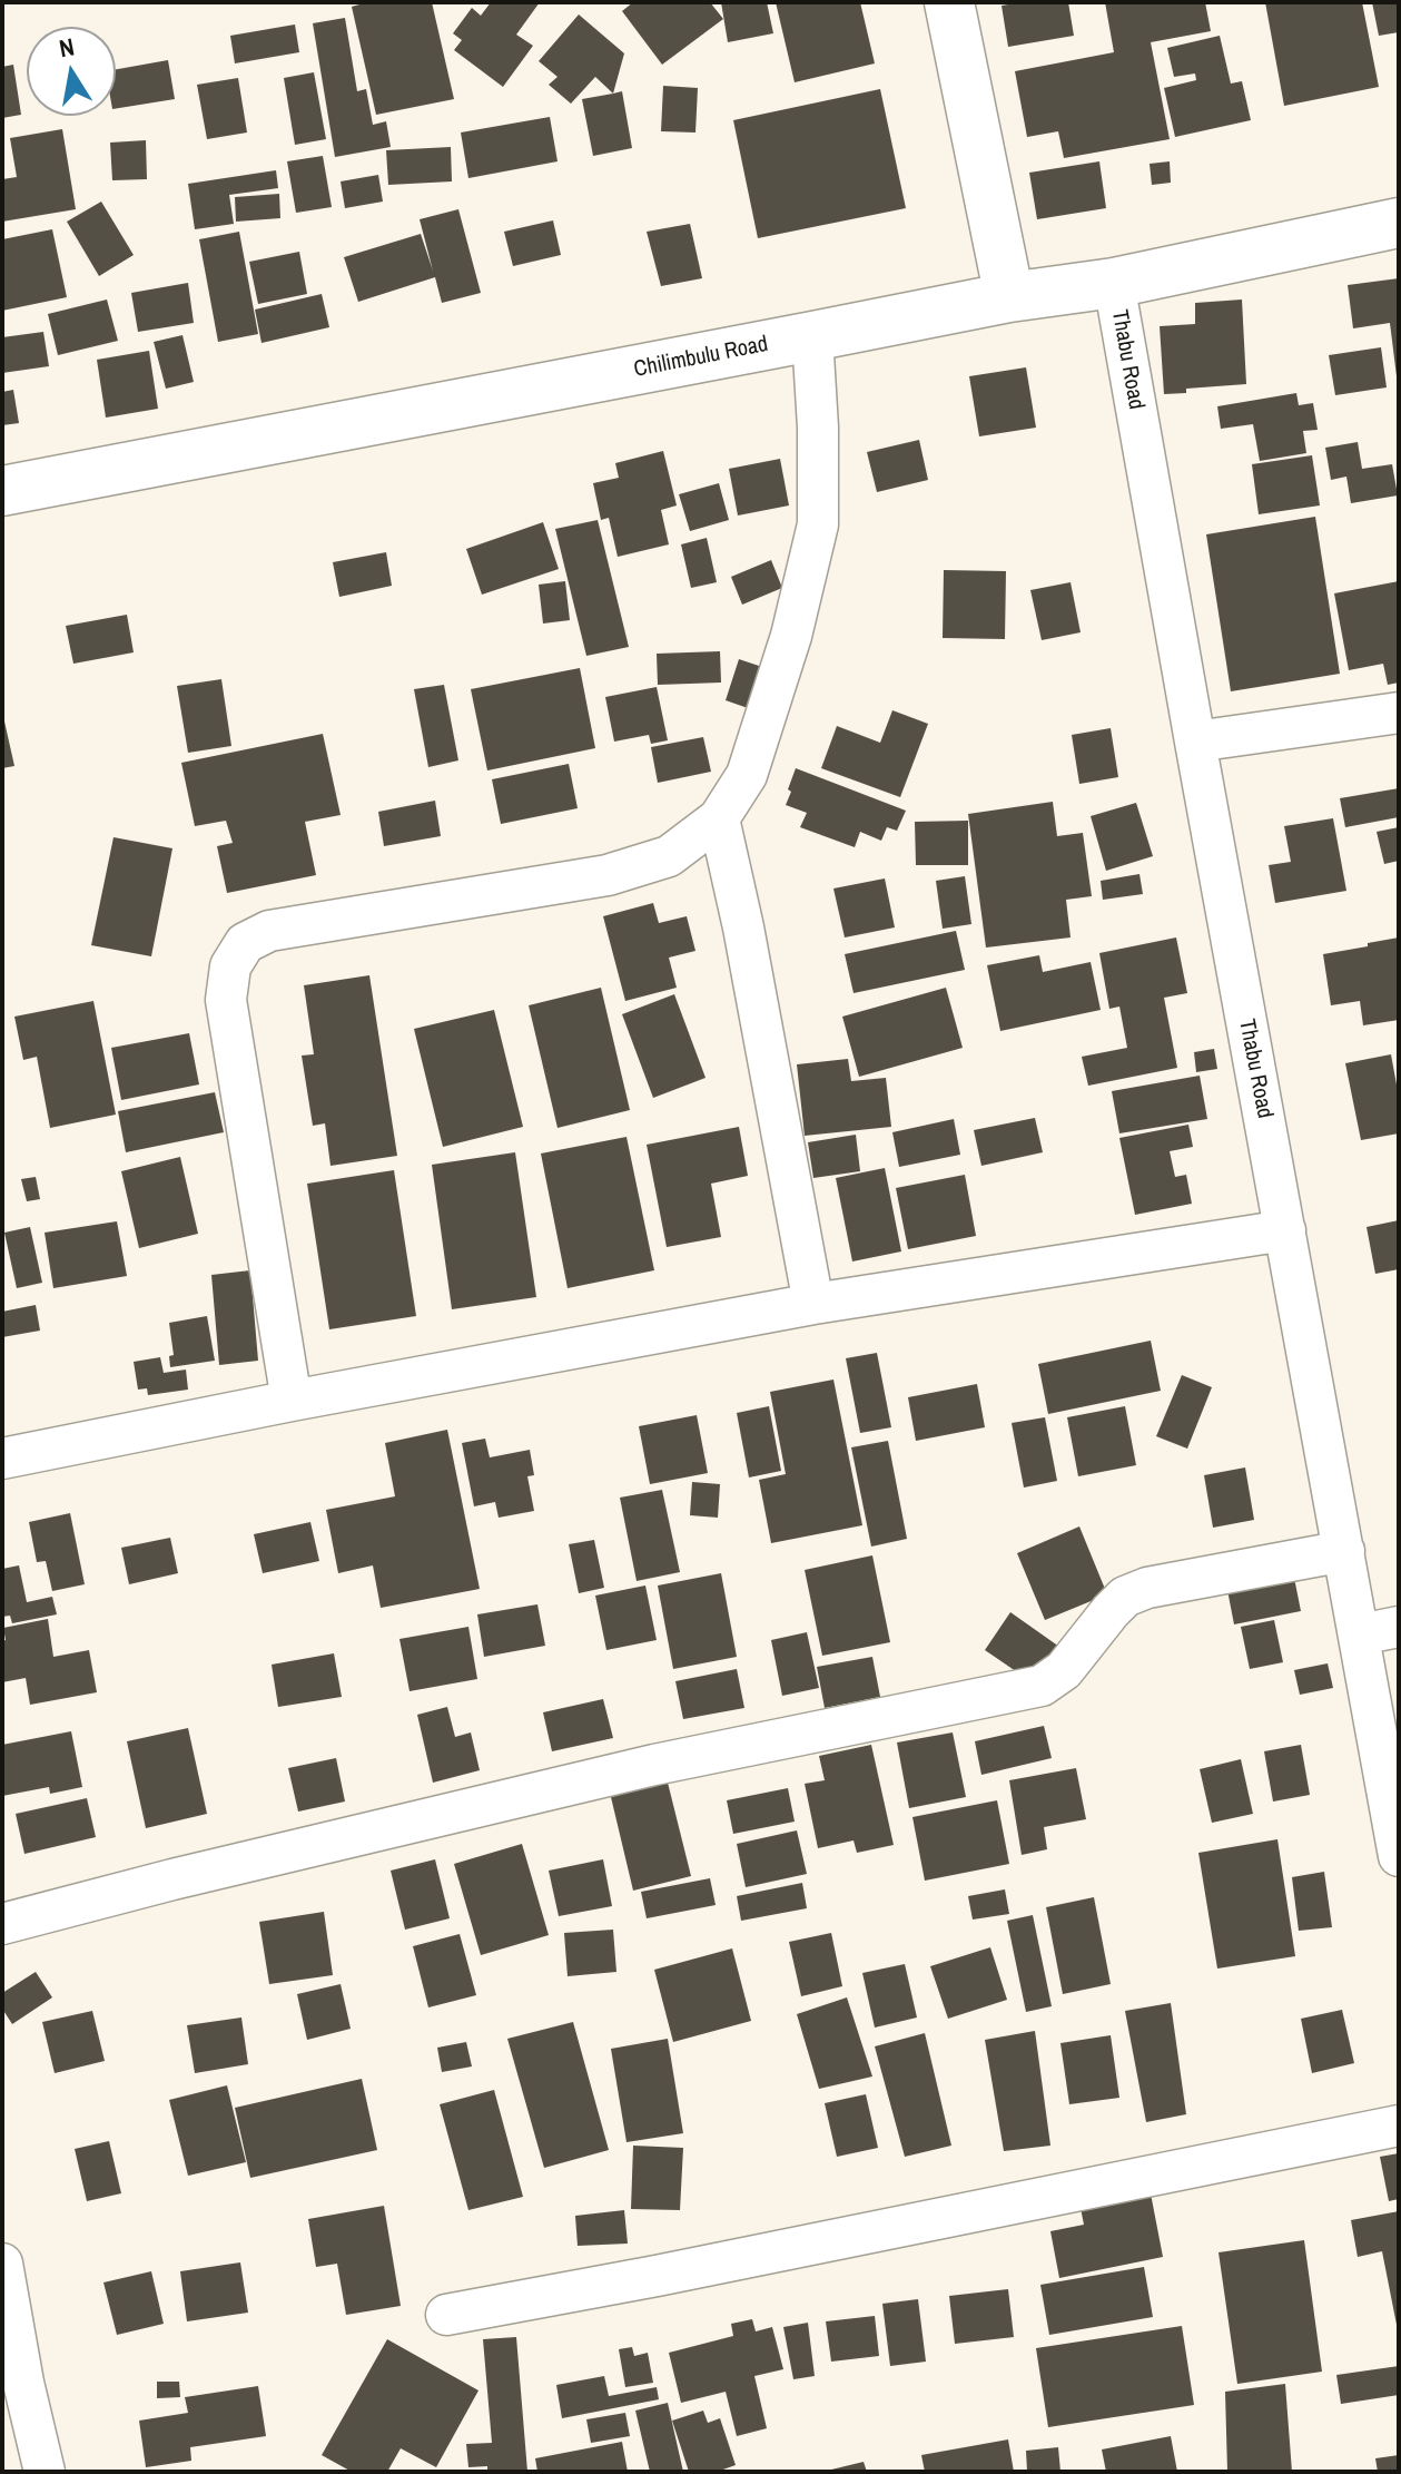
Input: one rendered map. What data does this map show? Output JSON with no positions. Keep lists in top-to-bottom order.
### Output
{
  "streets": {
    "main road": ["Chilimbulu Road"],
    "street": ["Thabu Road"]
  },
  "crossings": [
    ["Chilimbulu Road", "Thabu Road"]
  ],
  "north": "top"
}
